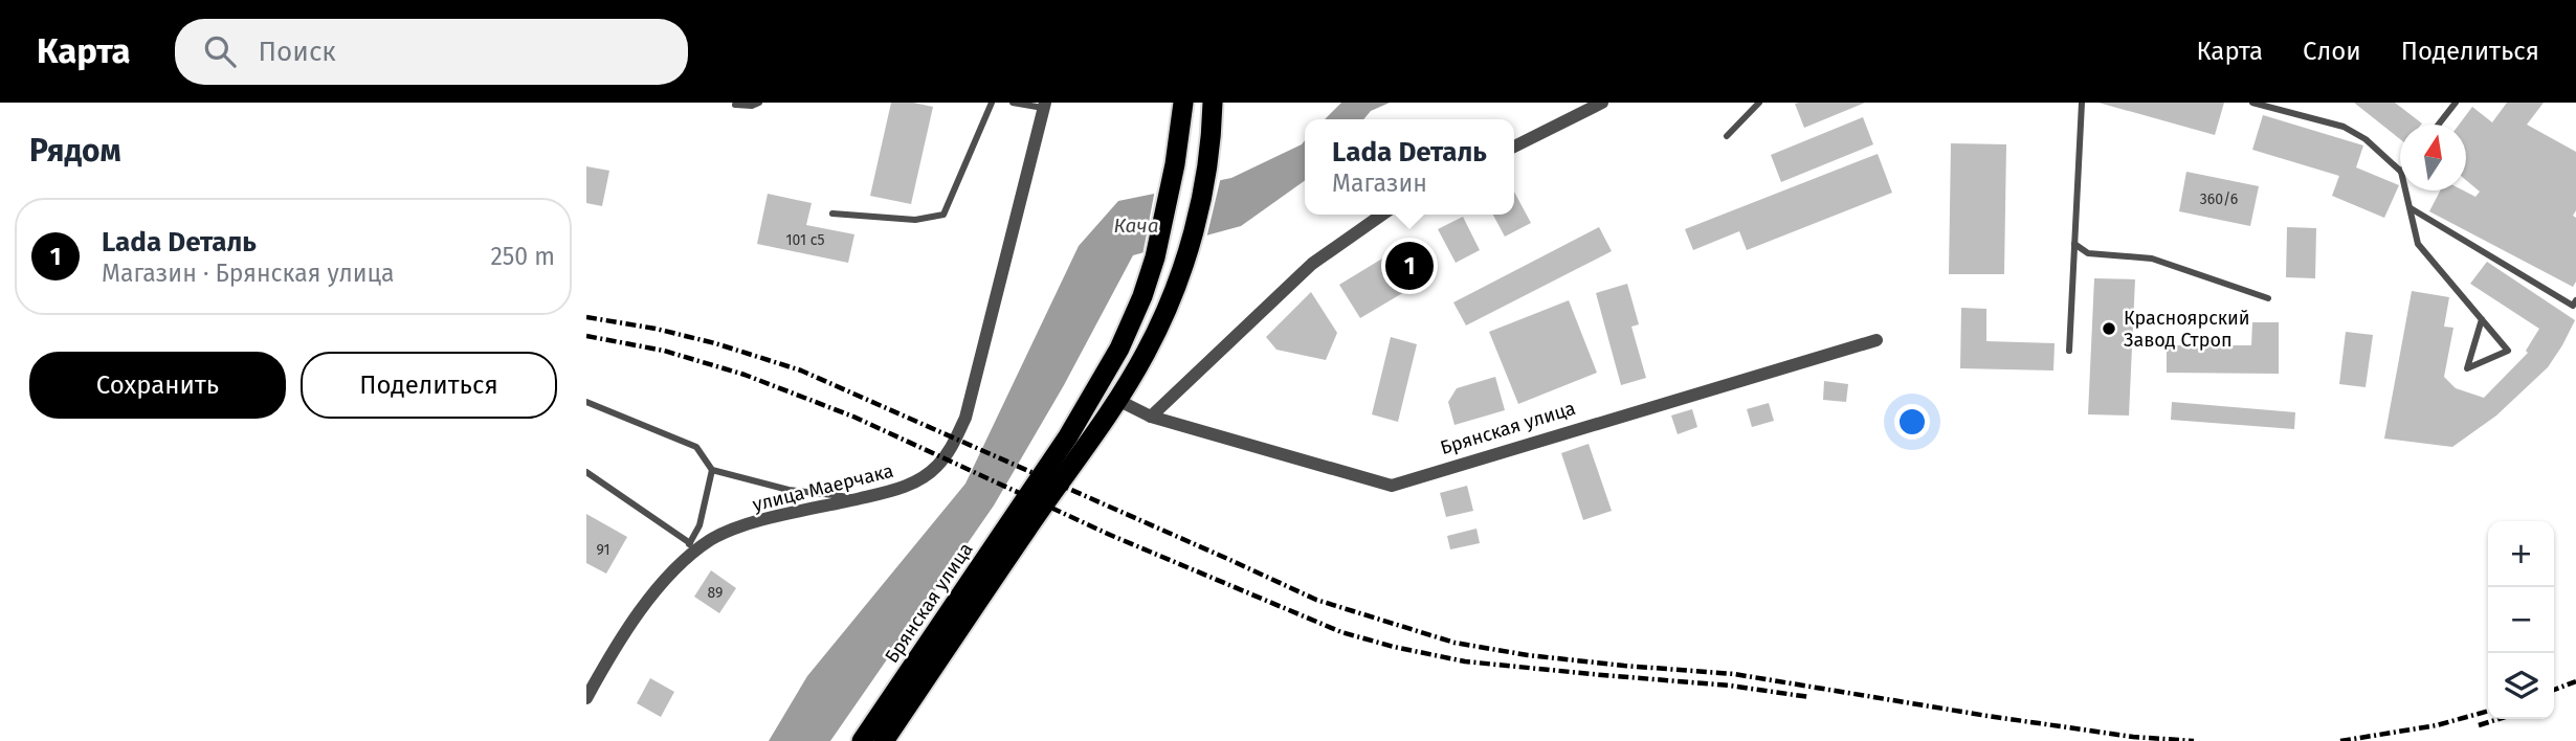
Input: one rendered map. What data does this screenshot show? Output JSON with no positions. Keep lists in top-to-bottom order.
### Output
{
  "streets": {
    "highway": ["Брянская улица"],
    "street": ["улица Маерчака"]
  },
  "water": ["Кача"],
  "places": ["Красноярский Завод Строп"],
  "house_numbers": [
    "360/6",
    "101 с5",
    "91",
    "89"
  ],
  "north": "top",
  "page": {
    "header": "Карта",
    "search": "Поиск",
    "nav": ["Карта", "Слои", "Поделиться"],
    "heading": "Рядом",
    "popup": ["Lada Dеталь", "Магазин"],
    "list": [
      {
        "mark": "1",
        "name": "Lada Dеталь",
        "note": "Магазин · Брянская улица",
        "value": "250 m"
      }
    ],
    "pins": "1",
    "buttons": ["Сохранить", "Поделиться"],
    "map_buttons": ["+", "−"]
  }
}
